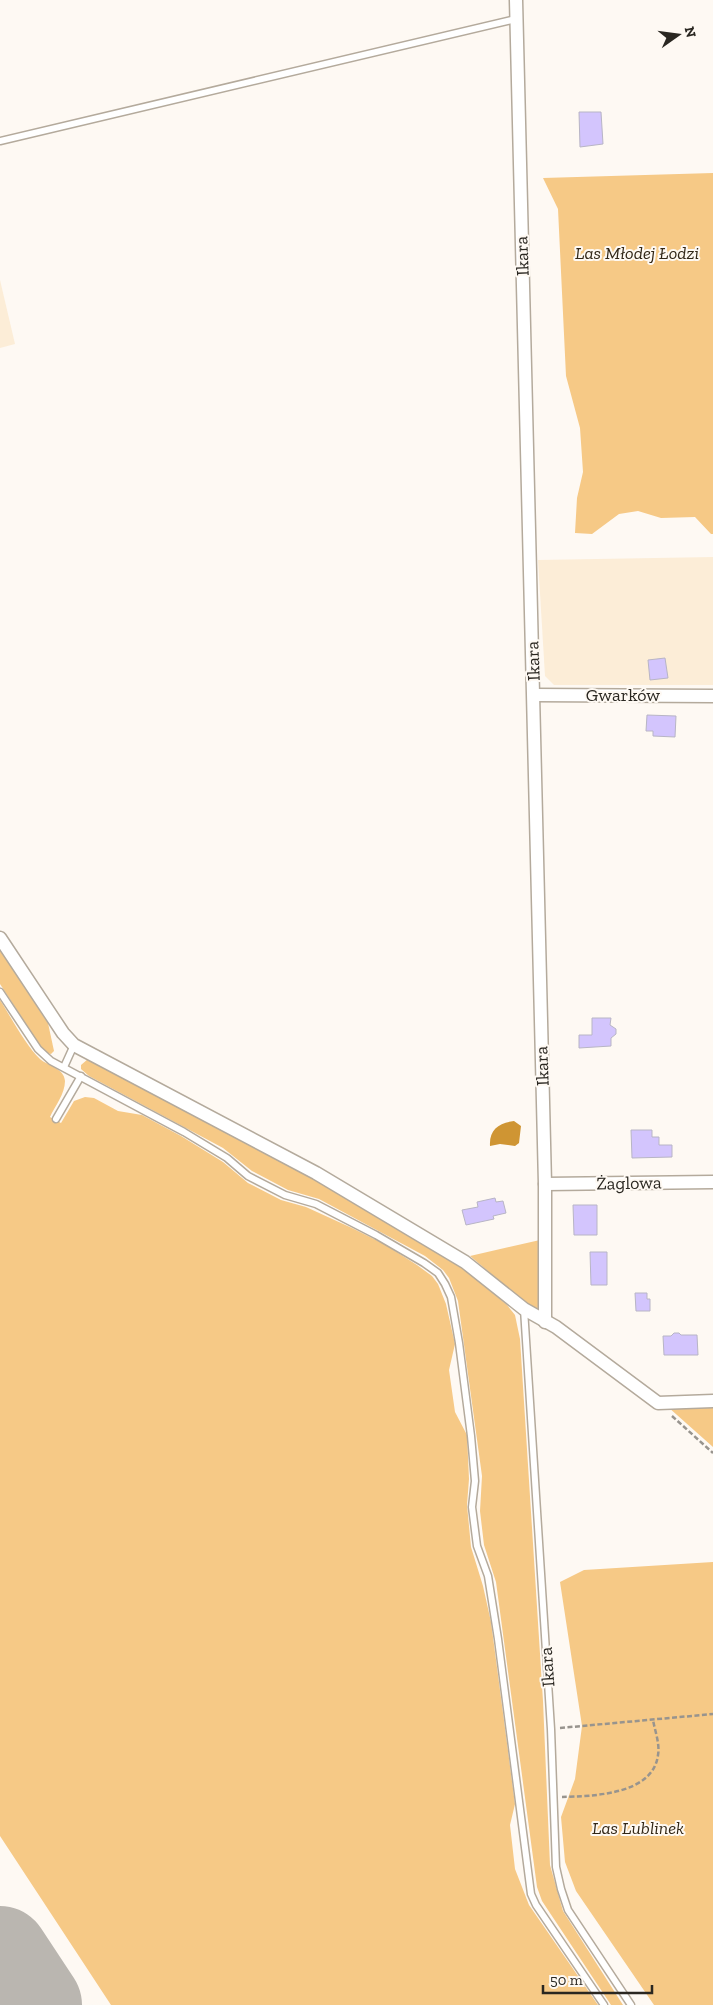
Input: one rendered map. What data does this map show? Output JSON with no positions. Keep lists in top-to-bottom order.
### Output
{
  "streets": {
    "street": ["Ikara", "Gwarków", "Żaglowa"]
  },
  "crossings": [
    ["Ikara", "Gwarków"],
    ["Ikara", "Żaglowa"]
  ],
  "parks": ["Las Młodej Łodzi", "Las Lublinek"],
  "scale_bar": "50 m",
  "north": "right"
}
